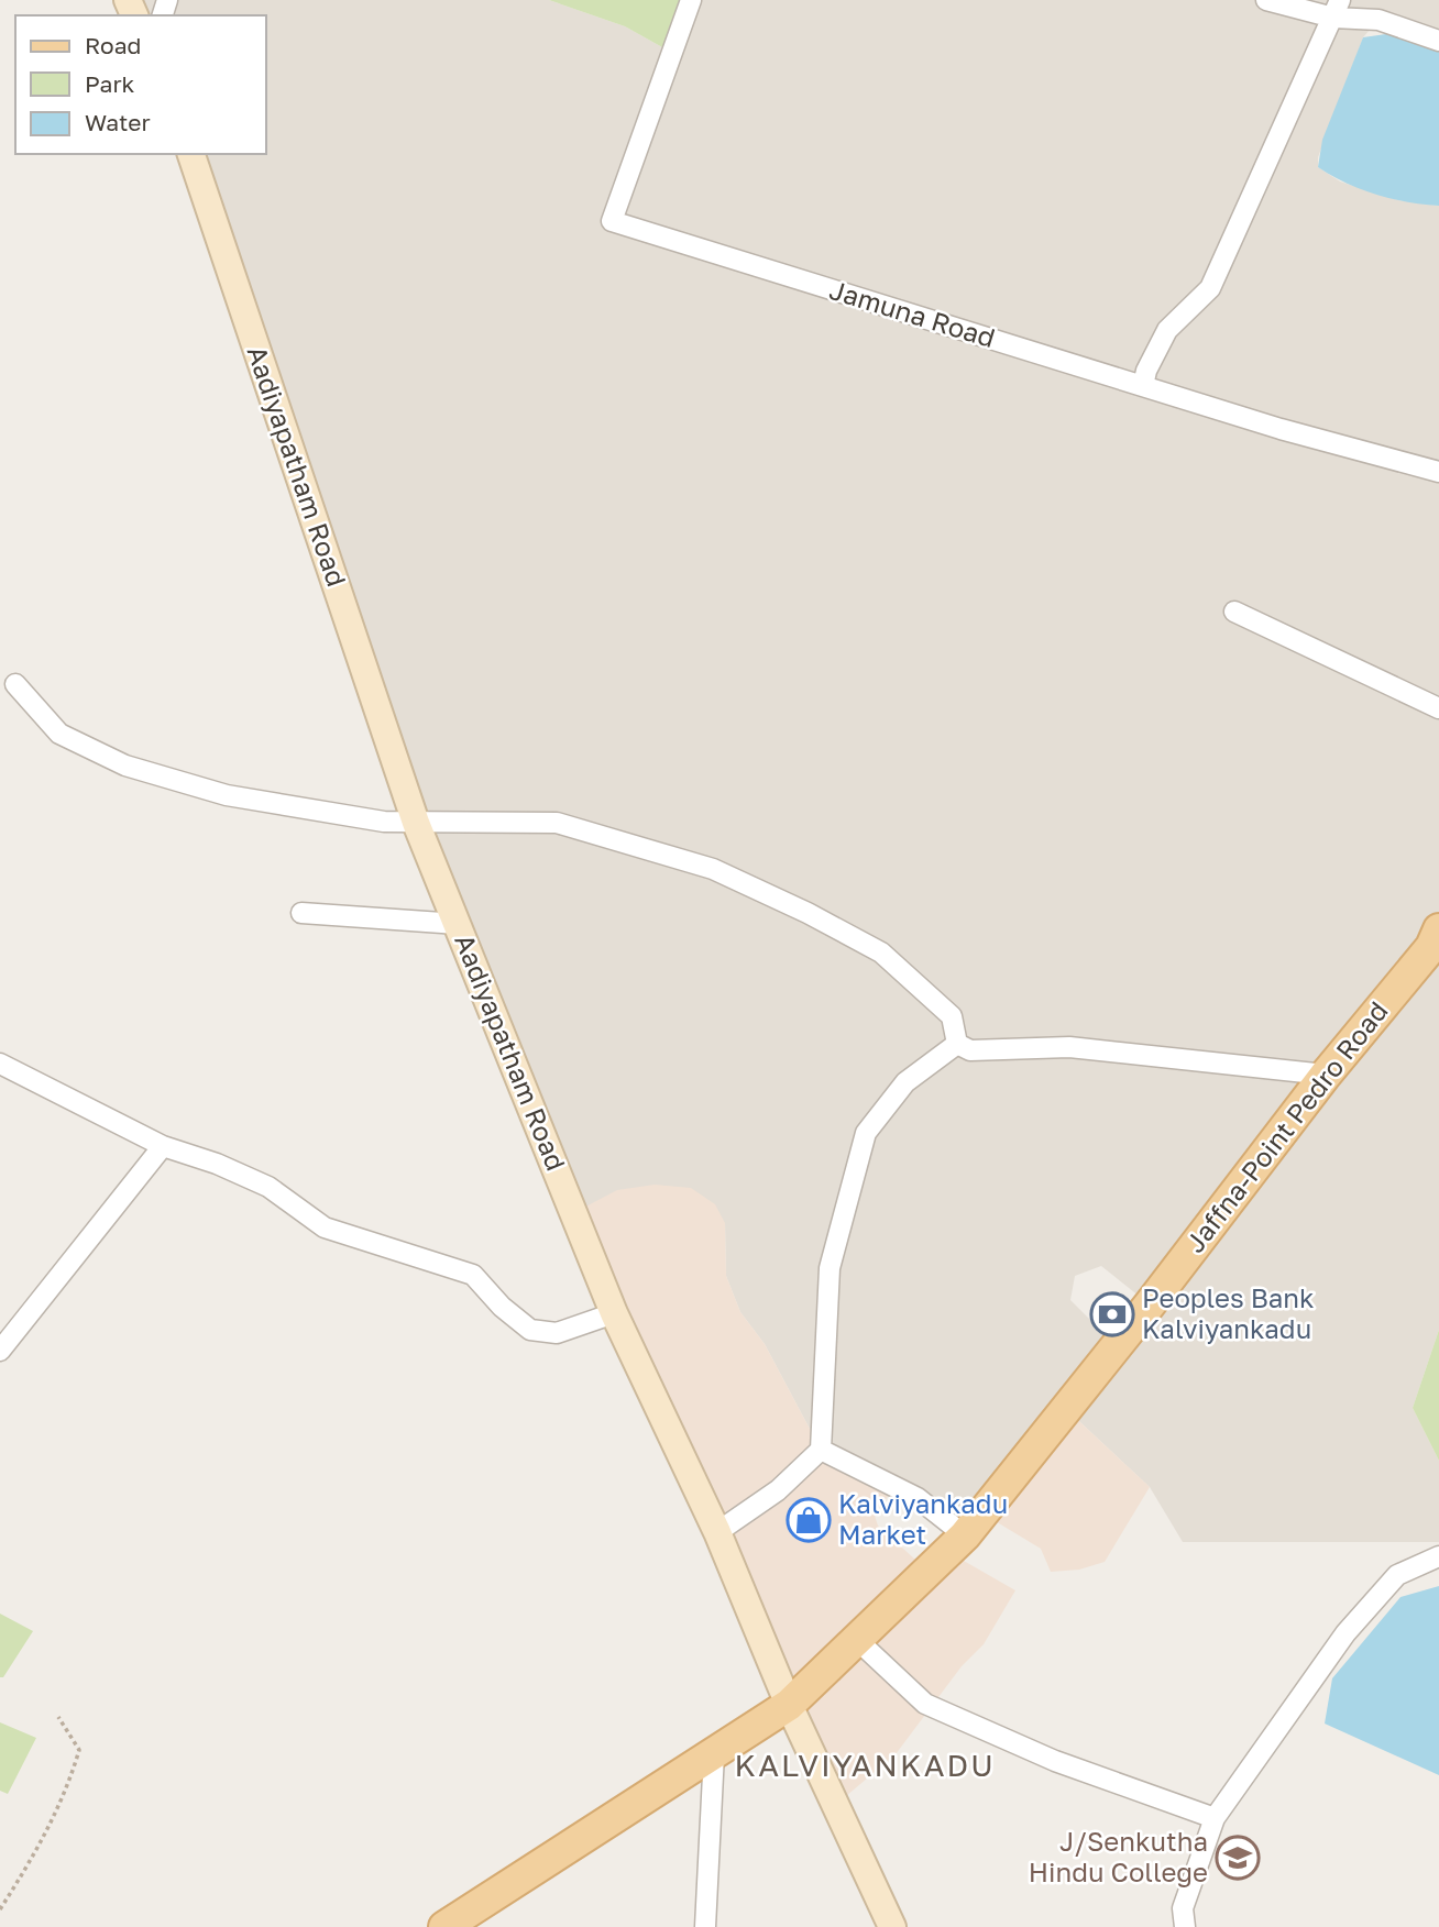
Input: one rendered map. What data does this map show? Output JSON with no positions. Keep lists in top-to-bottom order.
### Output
{
  "streets": {
    "main road": ["Jaffna-Point Pedro Road"],
    "street": ["Jamuna Road", "Aadiyapatham Road"]
  },
  "crossings": [
    ["Aadiyapatham Road", "Jaffna-Point Pedro Road"]
  ],
  "districts": ["KALVIYANKADU"],
  "places": {
    "bank": ["Peoples Bank Kalviyankadu"],
    "shop": ["Kalviyankadu Market"],
    "school or university": ["J/Senkutha Hindu College"]
  },
  "legend": ["Road", "Park", "Water"]
}
